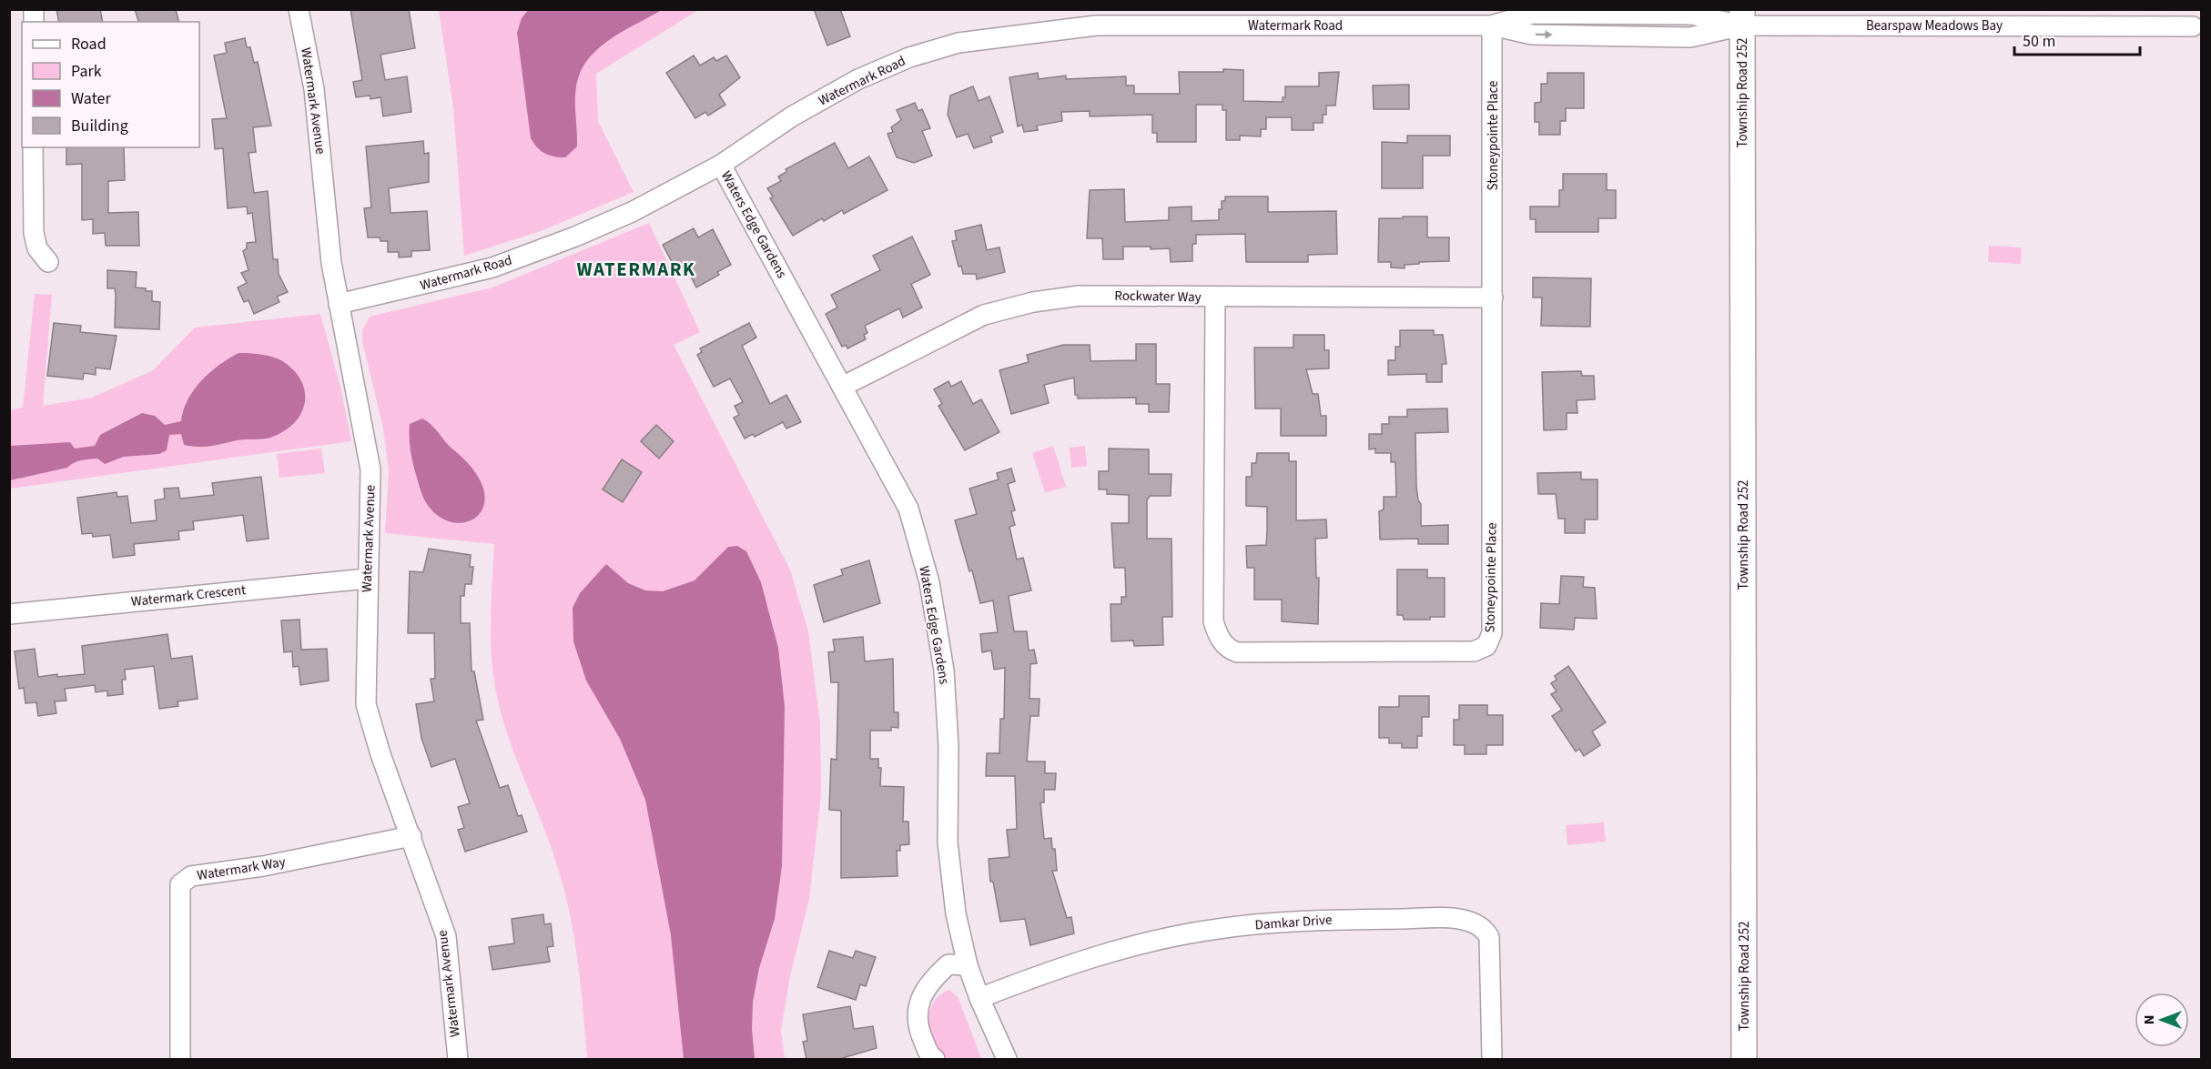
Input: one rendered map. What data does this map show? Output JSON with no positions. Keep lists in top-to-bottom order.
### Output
{
  "streets": {
    "street": [
      "Watermark Road",
      "Bearspaw Meadows Bay",
      "Township Road 252",
      "Watermark Avenue",
      "Stoneypointe Place",
      "Waters Edge Gardens",
      "Rockwater Way",
      "Watermark Crescent",
      "Watermark Way",
      "Damkar Drive"
    ]
  },
  "crossings": [
    ["Watermark Road", "Bearspaw Meadows Bay"],
    ["Watermark Road", "Township Road 252"],
    ["Watermark Road", "Watermark Avenue"],
    ["Watermark Road", "Stoneypointe Place"],
    ["Watermark Road", "Waters Edge Gardens"],
    ["Bearspaw Meadows Bay", "Township Road 252"],
    ["Watermark Avenue", "Watermark Crescent"],
    ["Watermark Avenue", "Watermark Way"],
    ["Stoneypointe Place", "Rockwater Way"],
    ["Waters Edge Gardens", "Rockwater Way"],
    ["Waters Edge Gardens", "Damkar Drive"]
  ],
  "districts": ["WATERMARK"],
  "legend": [
    "Road",
    "Park",
    "Water",
    "Building"
  ],
  "scale_bar": "50 m",
  "north": "left"
}
